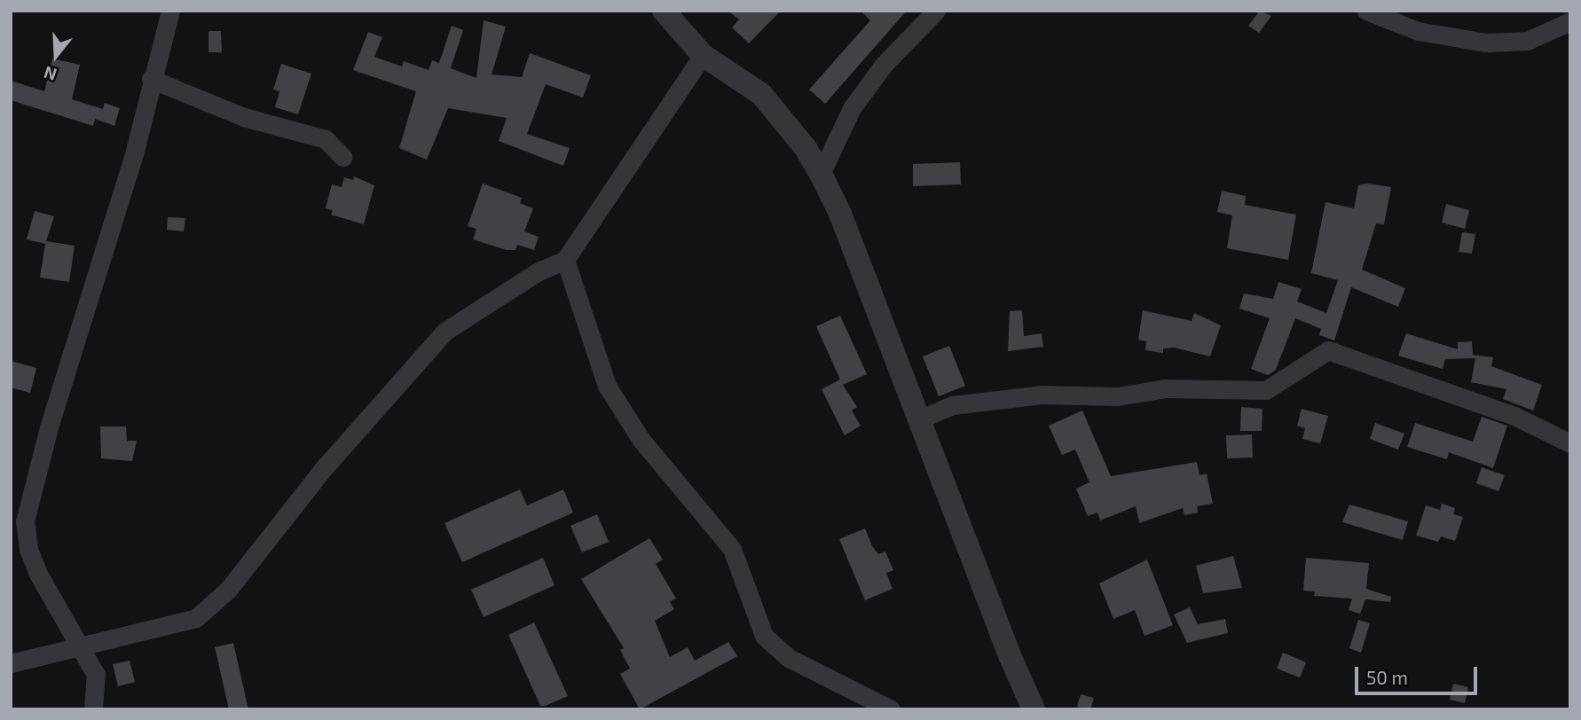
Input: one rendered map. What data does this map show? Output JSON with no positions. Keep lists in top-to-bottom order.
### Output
{
  "scale_bar": "50 m",
  "north": "bottom"
}
